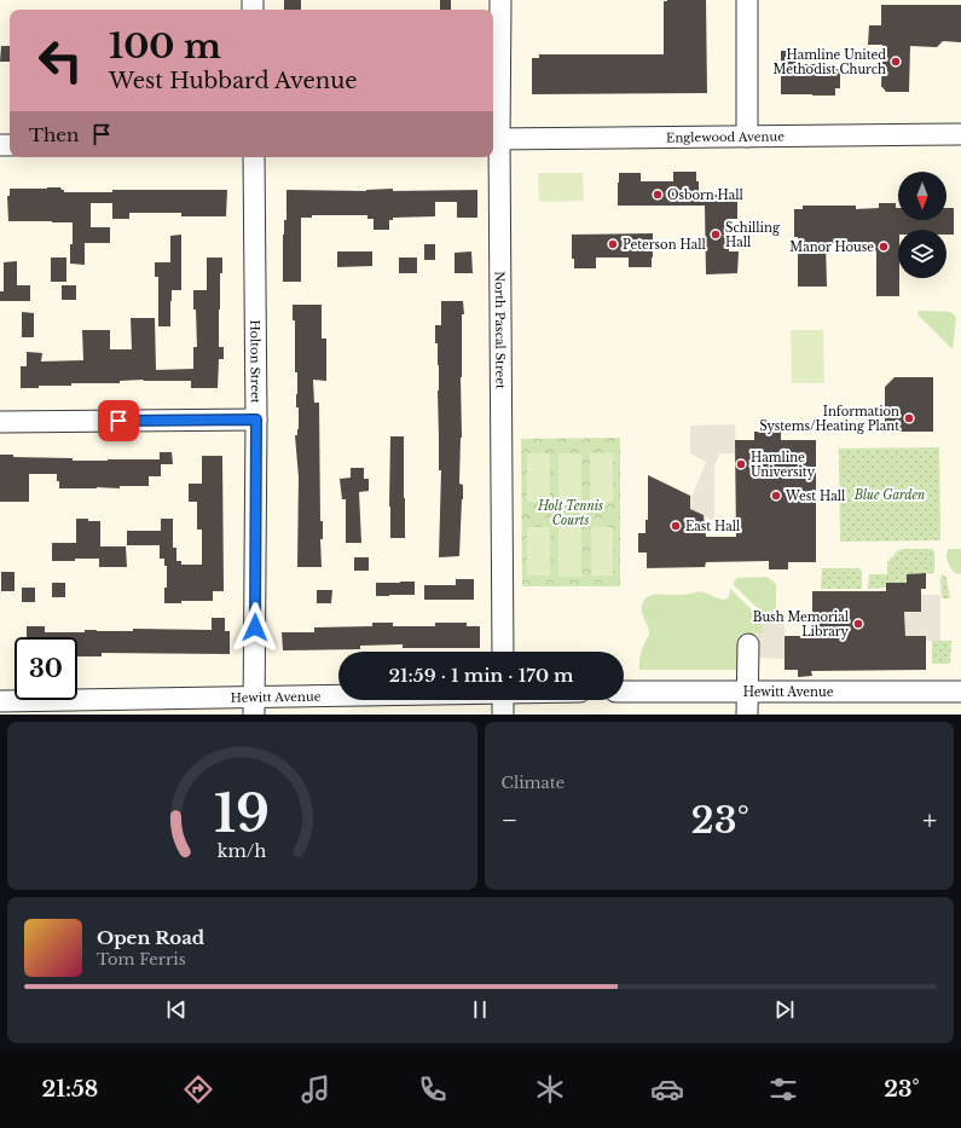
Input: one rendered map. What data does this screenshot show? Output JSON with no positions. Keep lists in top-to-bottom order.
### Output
{
  "streets": {
    "street": [
      "Englewood Avenue",
      "North Pascal Street",
      "Holton Street",
      "Hewitt Avenue"
    ]
  },
  "crossings": [
    ["Englewood Avenue", "North Pascal Street"],
    ["Holton Street", "Hewitt Avenue"]
  ],
  "parks": ["Blue Garden", "Holt Tennis Courts"],
  "places": [
    "Hamline United Methodist Church",
    "Osborn Hall",
    "Schilling Hall",
    "Peterson Hall",
    "Manor House",
    "Information Systems/Heating Plant",
    "Hamline University",
    "West Hall",
    "East Hall",
    "Bush Memorial Library"
  ],
  "north": "bottom",
  "page": {
    "turn": ["100 m", "West Hubbard Avenue"],
    "then": "Then",
    "limit": "30",
    "trip": "21:59 · 1 min · 170 m",
    "tile": "Climate",
    "heat": ["−", "23°", "+"],
    "song": ["Open Road", "Tom Ferris"],
    "tabs": ["21:58", "23°"],
    "gauge": ["19", "km/h"]
  }
}
